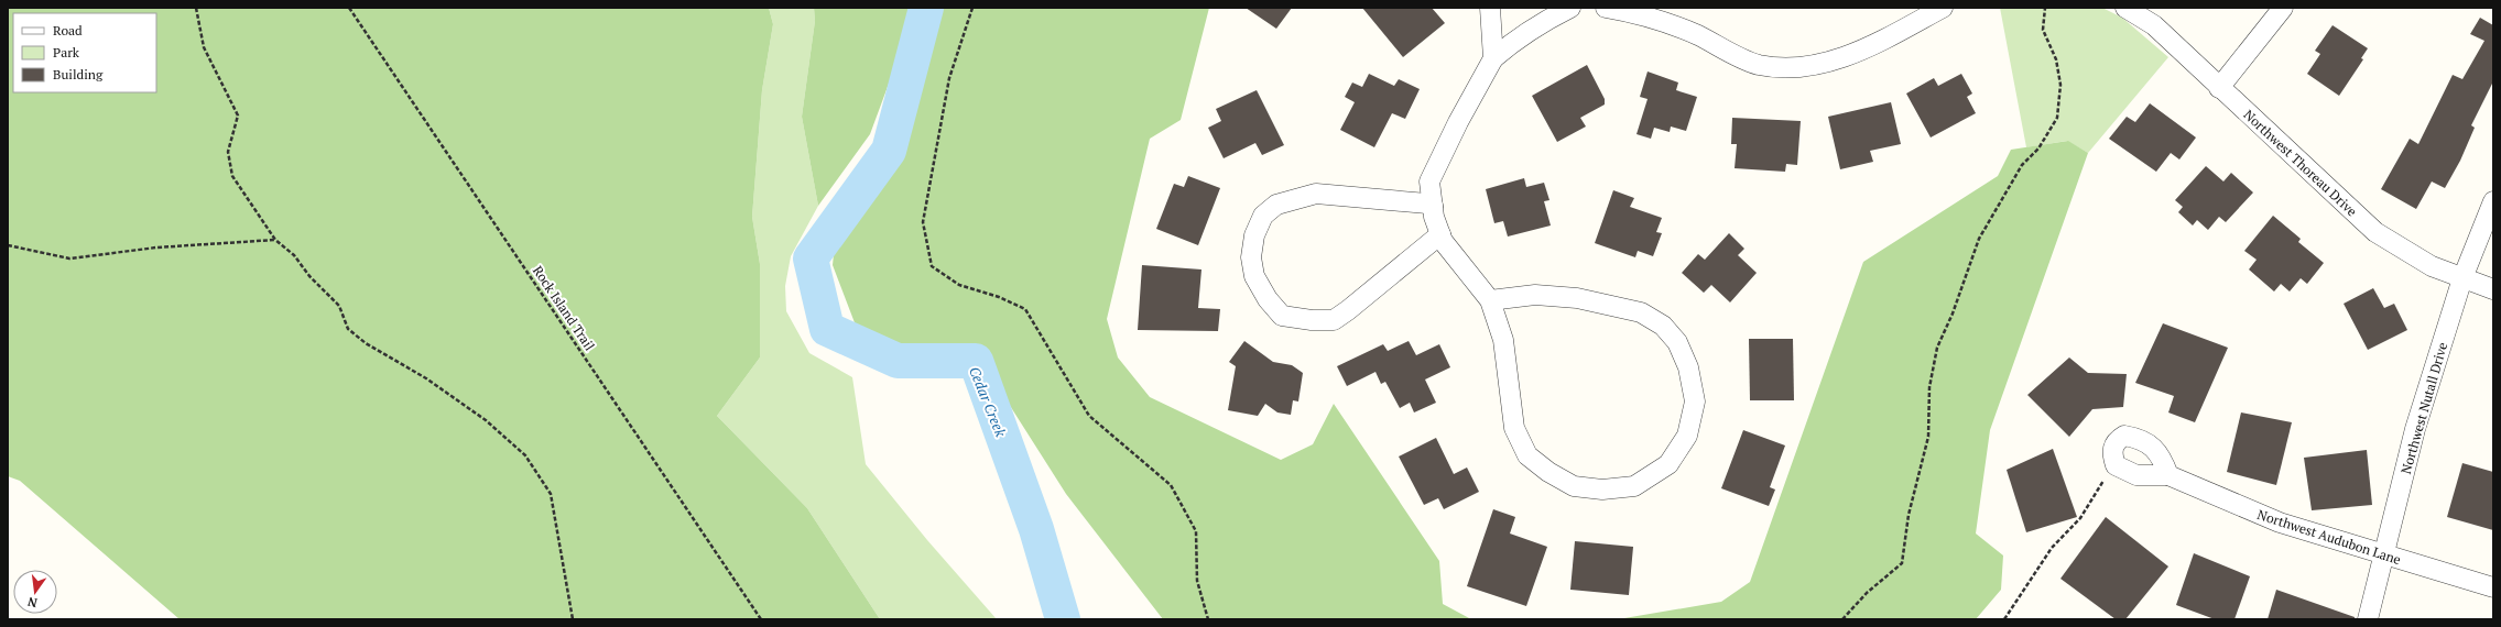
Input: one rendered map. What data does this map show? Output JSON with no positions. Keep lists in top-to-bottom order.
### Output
{
  "streets": {
    "street": ["Northwest Thoreau Drive", "Northwest Nutall Drive", "Northwest Audubon Lane"],
    "path": ["Rock Island Trail"]
  },
  "crossings": [
    ["Northwest Thoreau Drive", "Northwest Nutall Drive"],
    ["Northwest Nutall Drive", "Northwest Audubon Lane"]
  ],
  "water": ["Cedar Creek"],
  "legend": ["Road", "Park", "Building"],
  "north": "bottom"
}
